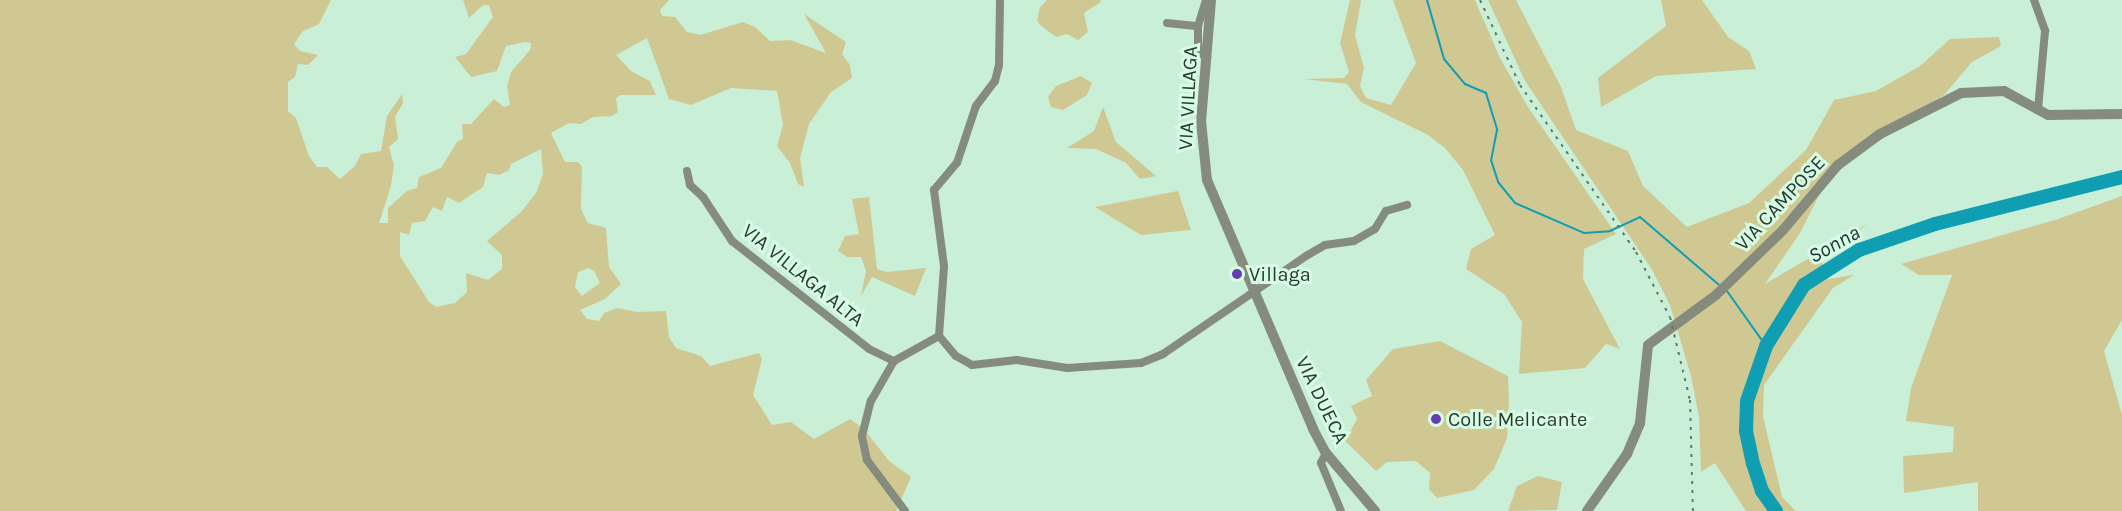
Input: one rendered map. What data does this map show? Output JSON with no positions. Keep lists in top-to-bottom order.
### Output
{
  "streets": {
    "street": [
      "VIA VILLAGA",
      "VIA CAMPOSE",
      "VIA VILLAGA ALTA",
      "VIA DUECA"
    ]
  },
  "crossings": [
    ["VIA VILLAGA", "VIA DUECA"]
  ],
  "water": ["Sonna"],
  "places": ["Villaga", "Colle Melicante"]
}
